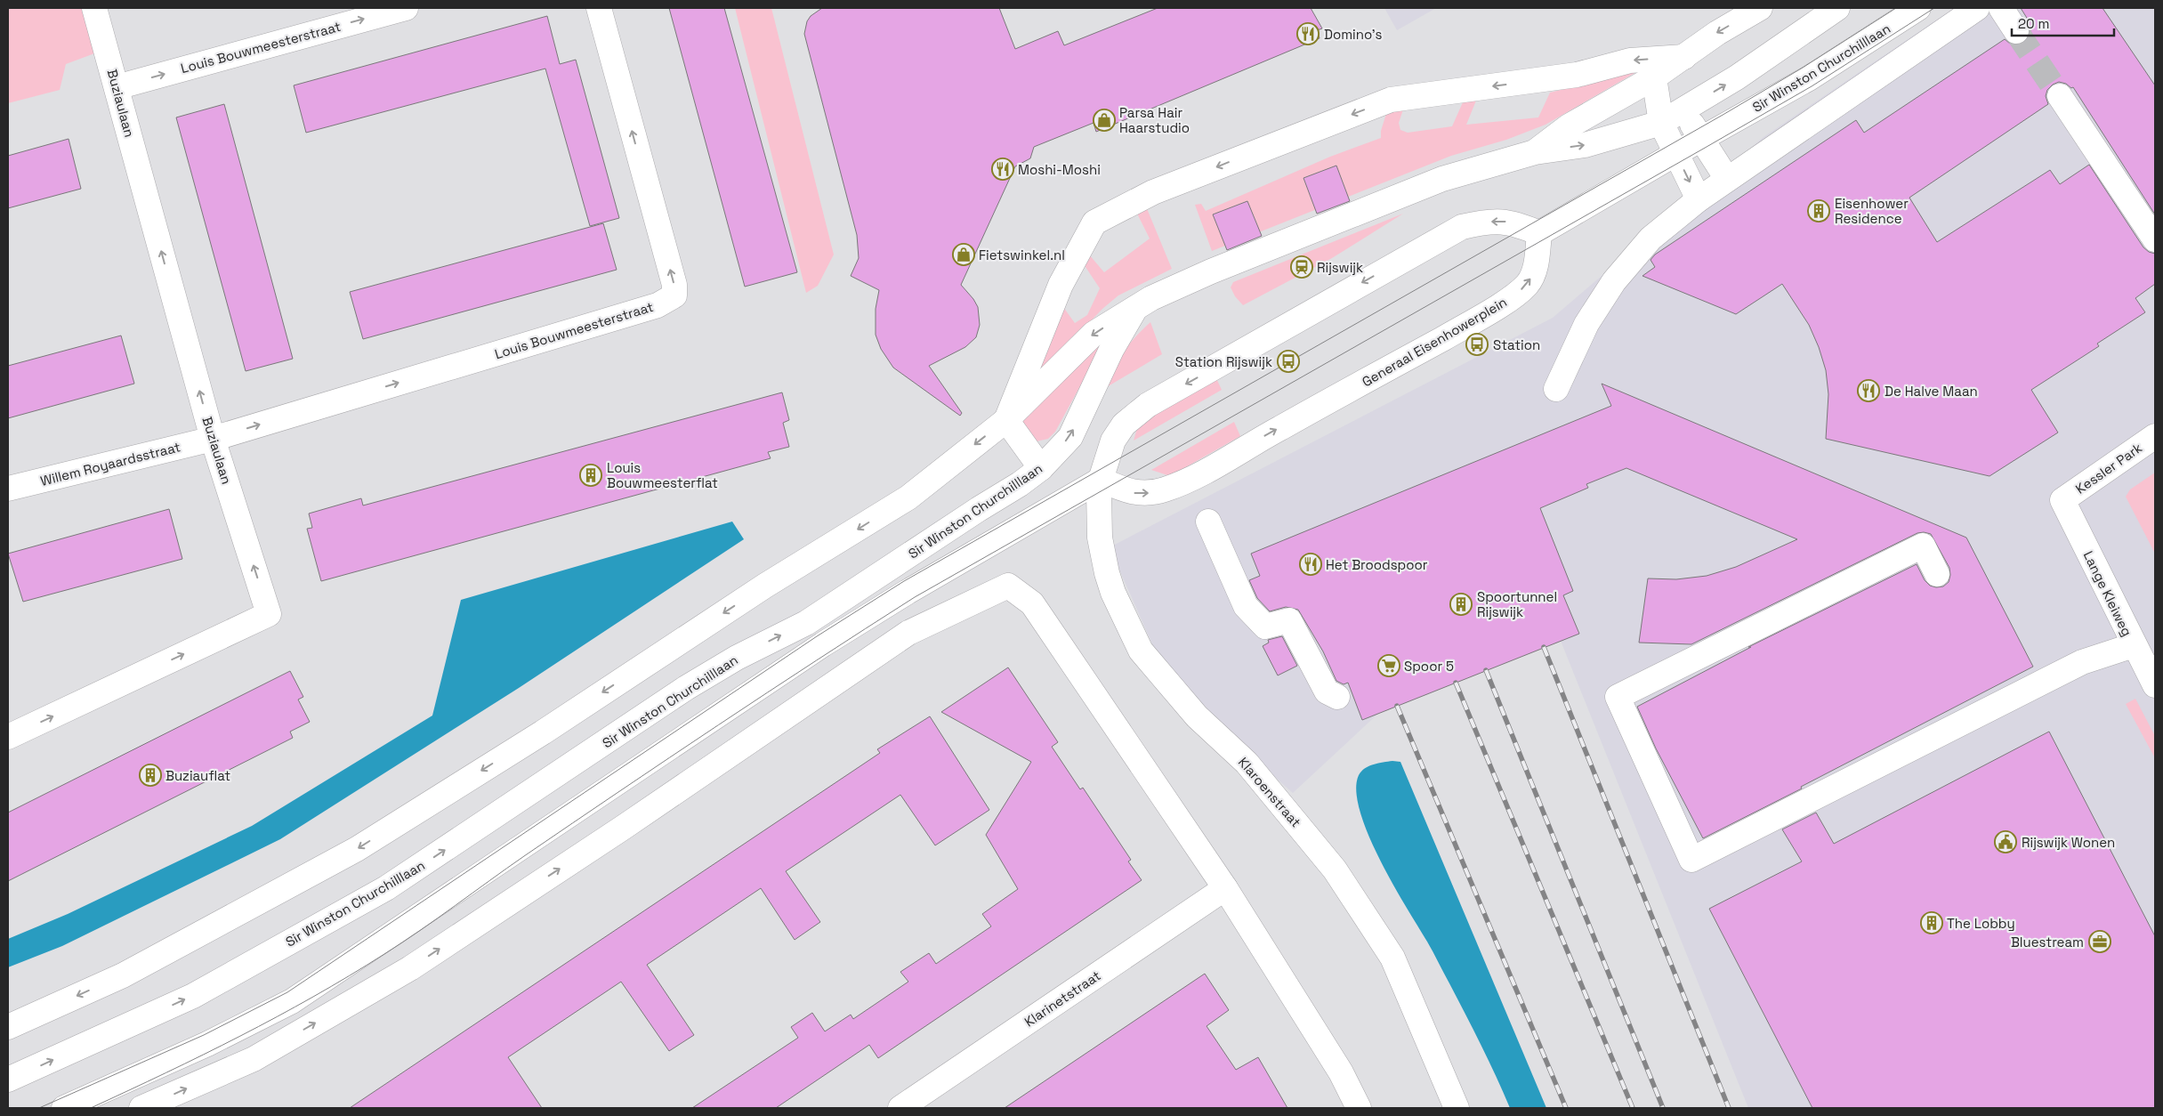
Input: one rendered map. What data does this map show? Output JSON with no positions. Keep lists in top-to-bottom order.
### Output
{
  "streets": {
    "street": [
      "Louis Bouwmeesterstraat",
      "Sir Winston Churchilllaan",
      "Buziaulaan",
      "Generaal Eisenhowerplein",
      "Willem Royaardsstraat",
      "Kessler Park",
      "Lange Kleiweg",
      "Klaroenstraat",
      "Klarinetstraat"
    ]
  },
  "crossings": [
    ["Louis Bouwmeesterstraat", "Buziaulaan"],
    ["Louis Bouwmeesterstraat", "Willem Royaardsstraat"],
    ["Sir Winston Churchilllaan", "Generaal Eisenhowerplein"],
    ["Buziaulaan", "Willem Royaardsstraat"],
    ["Generaal Eisenhowerplein", "Klaroenstraat"],
    ["Kessler Park", "Lange Kleiweg"]
  ],
  "places": {
    "restaurant": [
      "Domino's",
      "Moshi-Moshi",
      "De Halve Maan",
      "Het Broodspoor"
    ],
    "shop": ["Parsa Hair Haarstudio", "Fietswinkel.nl"],
    "building": [
      "Eisenhower Residence",
      "Louis Bouwmeesterflat",
      "Spoortunnel Rijswijk",
      "Buziauflat",
      "The Lobby"
    ],
    "station": ["Rijswijk"],
    "bus stop": ["Station", "Station Rijswijk"],
    "supermarket": ["Spoor 5"],
    "public building": ["Rijswijk Wonen"],
    "office": ["Bluestream"]
  },
  "scale_bar": "20 m"
}
